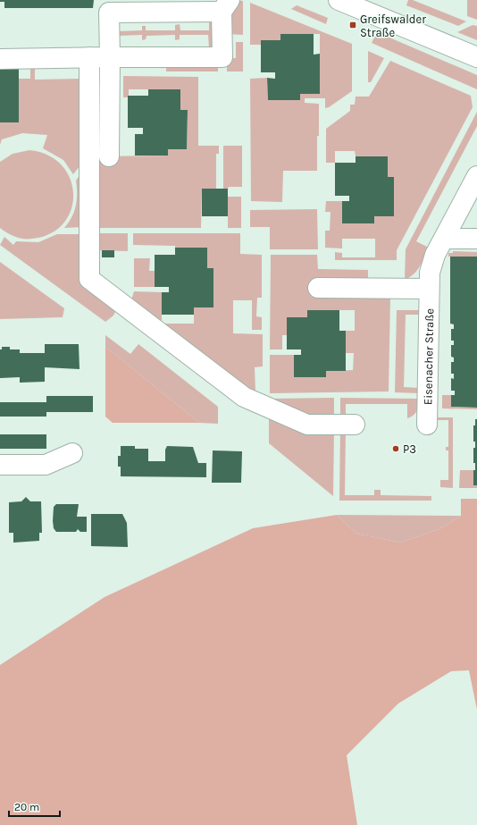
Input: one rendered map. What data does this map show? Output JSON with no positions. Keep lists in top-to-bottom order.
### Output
{
  "streets": {
    "street": ["Eisenacher Straße"]
  },
  "places": {
    "transit": ["Greifswalder Straße"],
    "other": ["P3"]
  },
  "scale_bar": "20 m"
}
